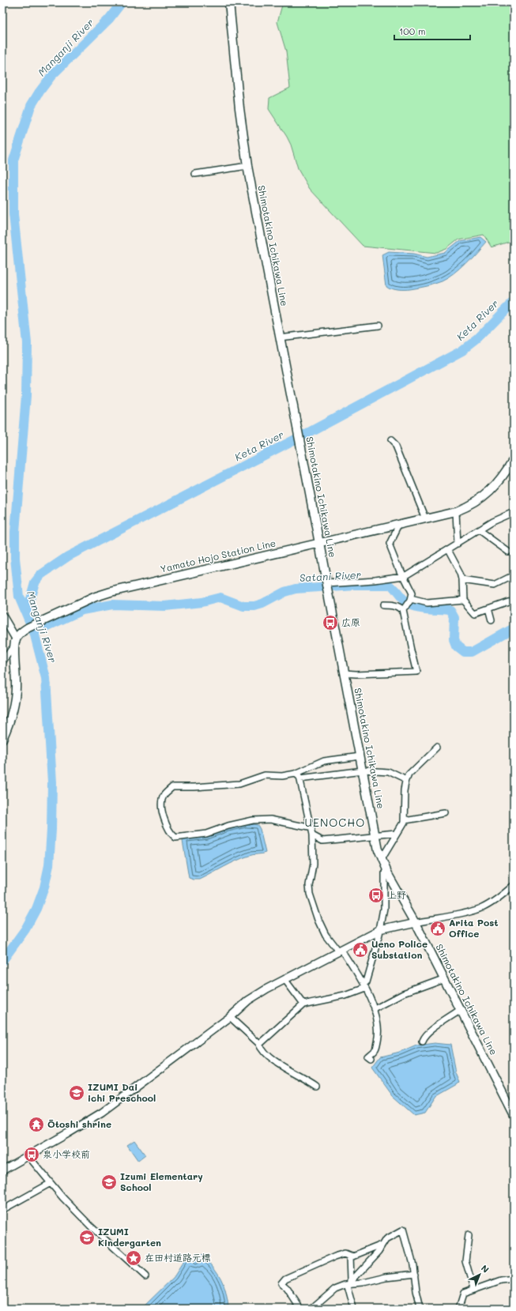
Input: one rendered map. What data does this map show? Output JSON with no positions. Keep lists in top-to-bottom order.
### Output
{
  "streets": {
    "main road": ["Shimotakino Ichikawa Line", "Yamato Hojo Station Line"]
  },
  "crossings": [
    ["Shimotakino Ichikawa Line", "Yamato Hojo Station Line"]
  ],
  "districts": ["UENOCHO"],
  "water": ["Manganji River", "Keta River", "Satani River"],
  "places": {
    "bus stop": ["広原", "上野", "泉小学校前"],
    "public building": ["Arita Post Office", "Ueno Police Substation"],
    "school or university": ["IZUMI Dai ichi Preschool", "Izumi Elementary School", "IZUMI Kindergarten"],
    "temple": ["Ōtoshi shrine"],
    "place": ["在田村道路元標"]
  },
  "scale_bar": "100 m",
  "north": "top right"
}
